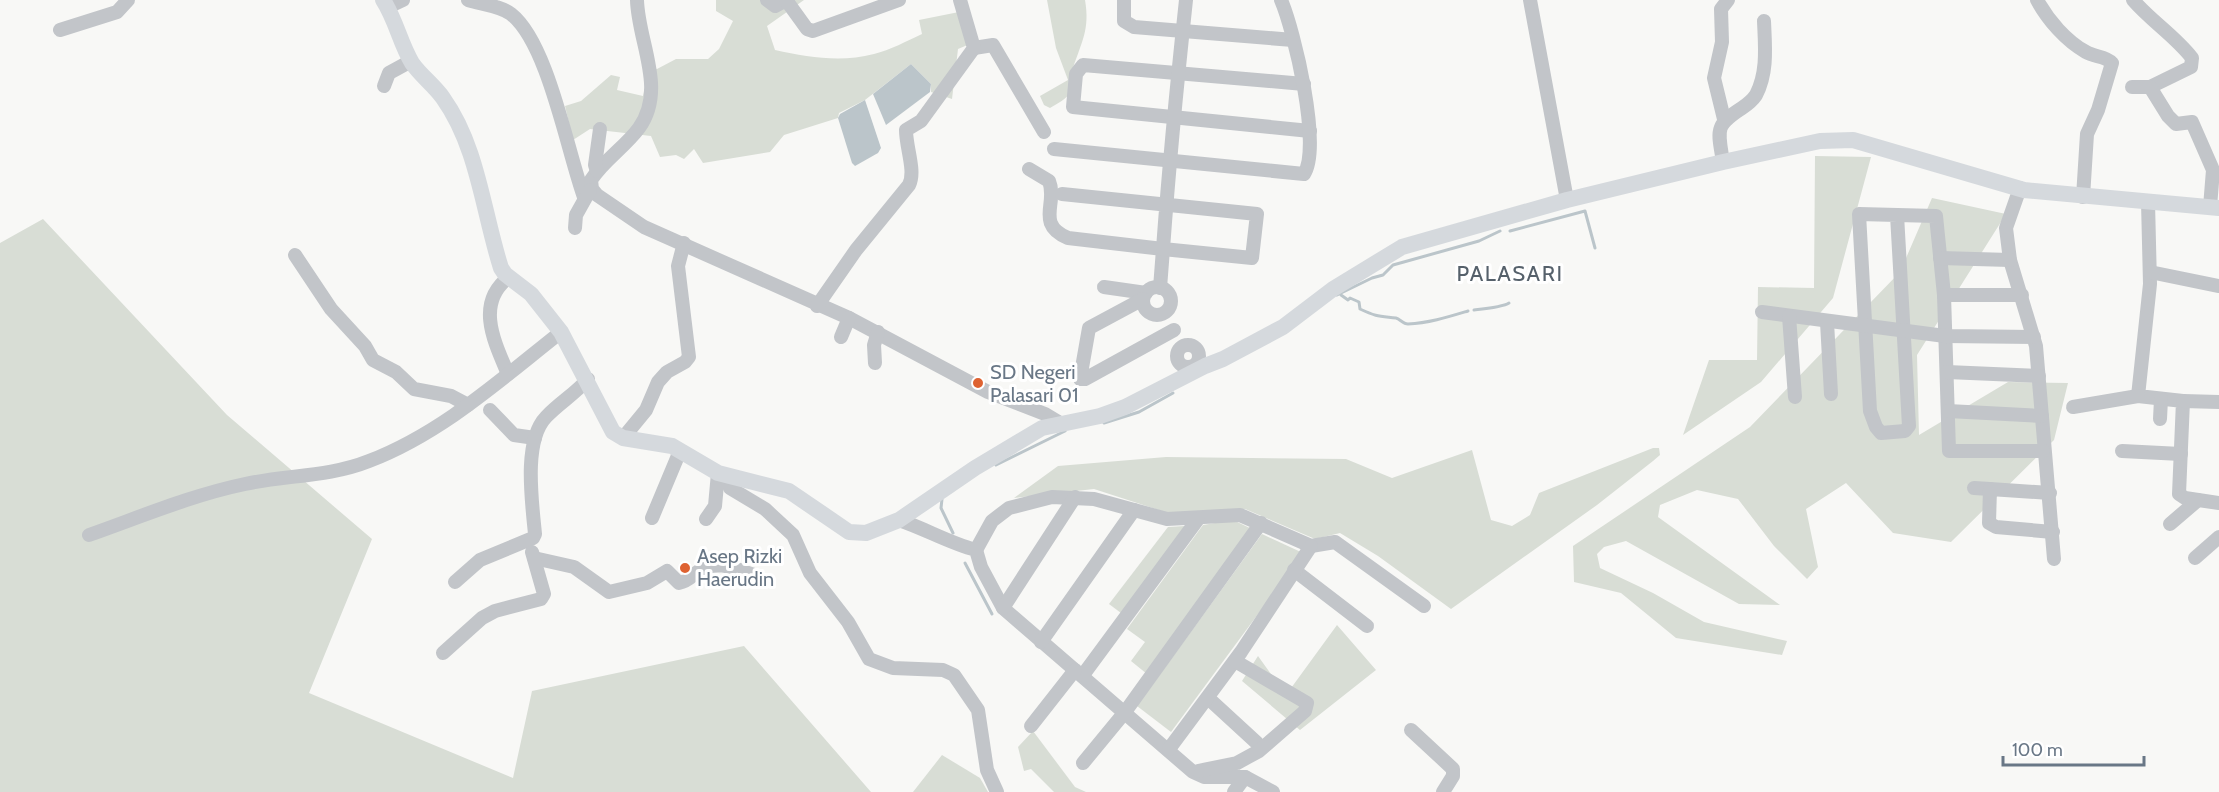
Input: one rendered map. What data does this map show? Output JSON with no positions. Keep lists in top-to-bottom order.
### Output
{
  "districts": ["PALASARI"],
  "places": ["SD Negeri Palasari 01", "Asep Rizki Haerudin"],
  "scale_bar": "100 m"
}
